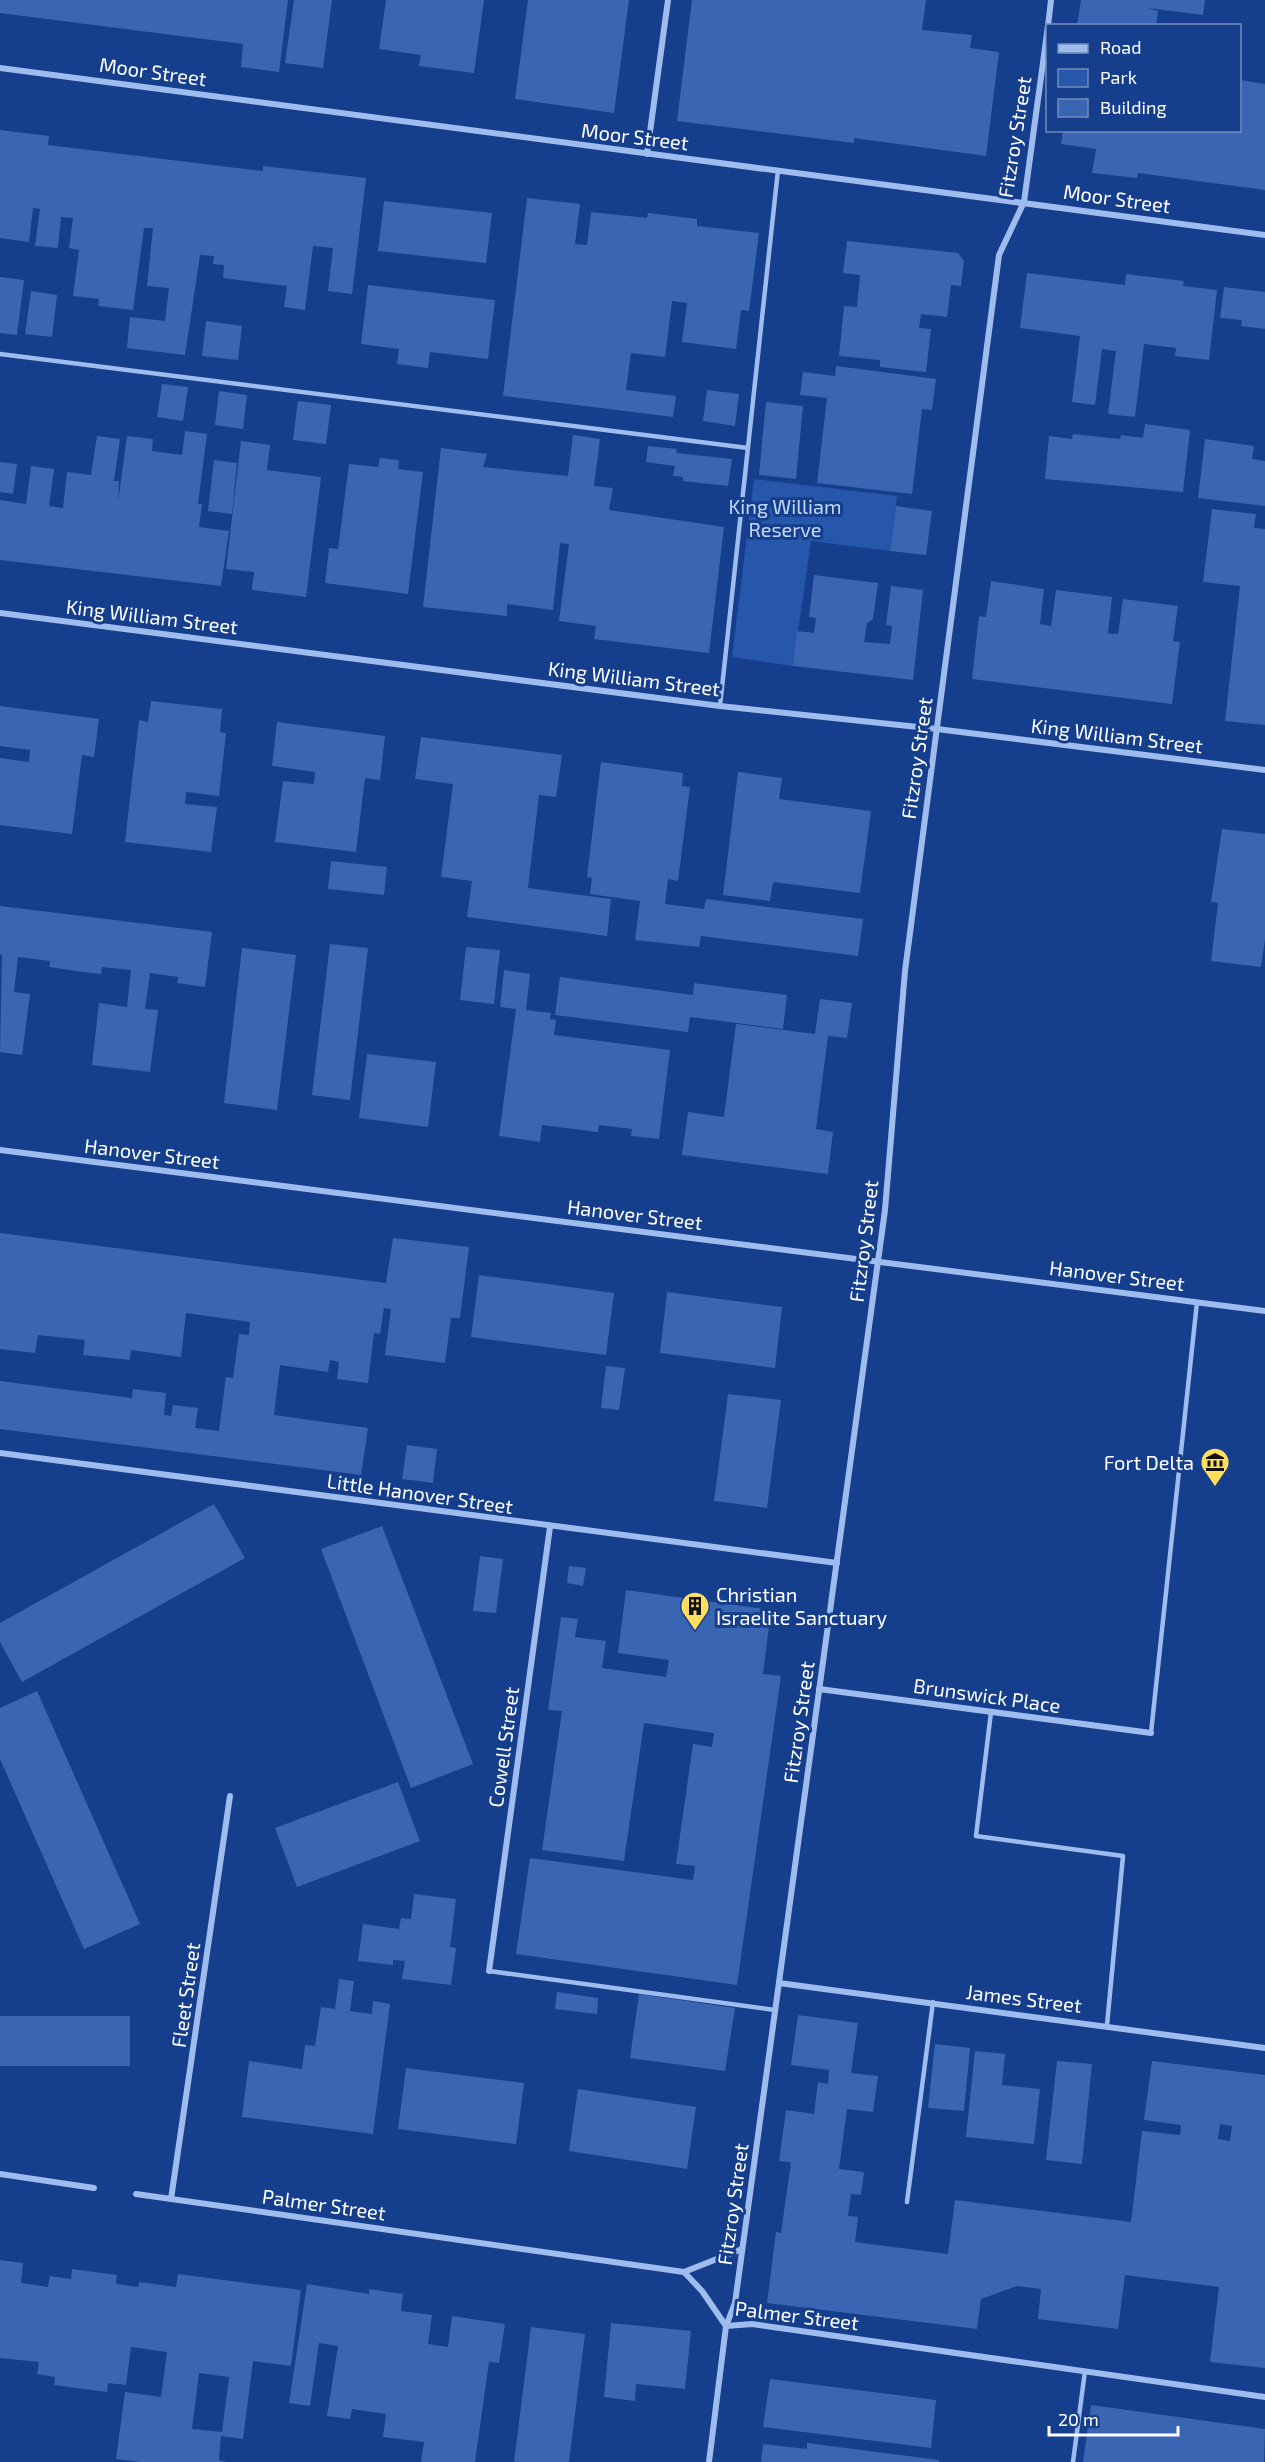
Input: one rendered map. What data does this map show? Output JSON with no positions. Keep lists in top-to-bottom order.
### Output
{
  "streets": {
    "street": [
      "Moor Street",
      "Fitzroy Street",
      "King William Street",
      "Hanover Street",
      "Little Hanover Street",
      "Brunswick Place",
      "Cowell Street",
      "Fleet Street",
      "James Street",
      "Palmer Street"
    ]
  },
  "crossings": [
    ["Moor Street", "Fitzroy Street"],
    ["Fitzroy Street", "King William Street"],
    ["Fitzroy Street", "Hanover Street"],
    ["Fitzroy Street", "Little Hanover Street"],
    ["Fitzroy Street", "Brunswick Place"],
    ["Fitzroy Street", "James Street"],
    ["Fitzroy Street", "Palmer Street"],
    ["Little Hanover Street", "Cowell Street"],
    ["Fleet Street", "Palmer Street"]
  ],
  "parks": ["King William Reserve"],
  "places": {
    "museum": ["Fort Delta"],
    "building": ["Christian Israelite Sanctuary"]
  },
  "legend": ["Road", "Park", "Building"],
  "scale_bar": "20 m"
}
